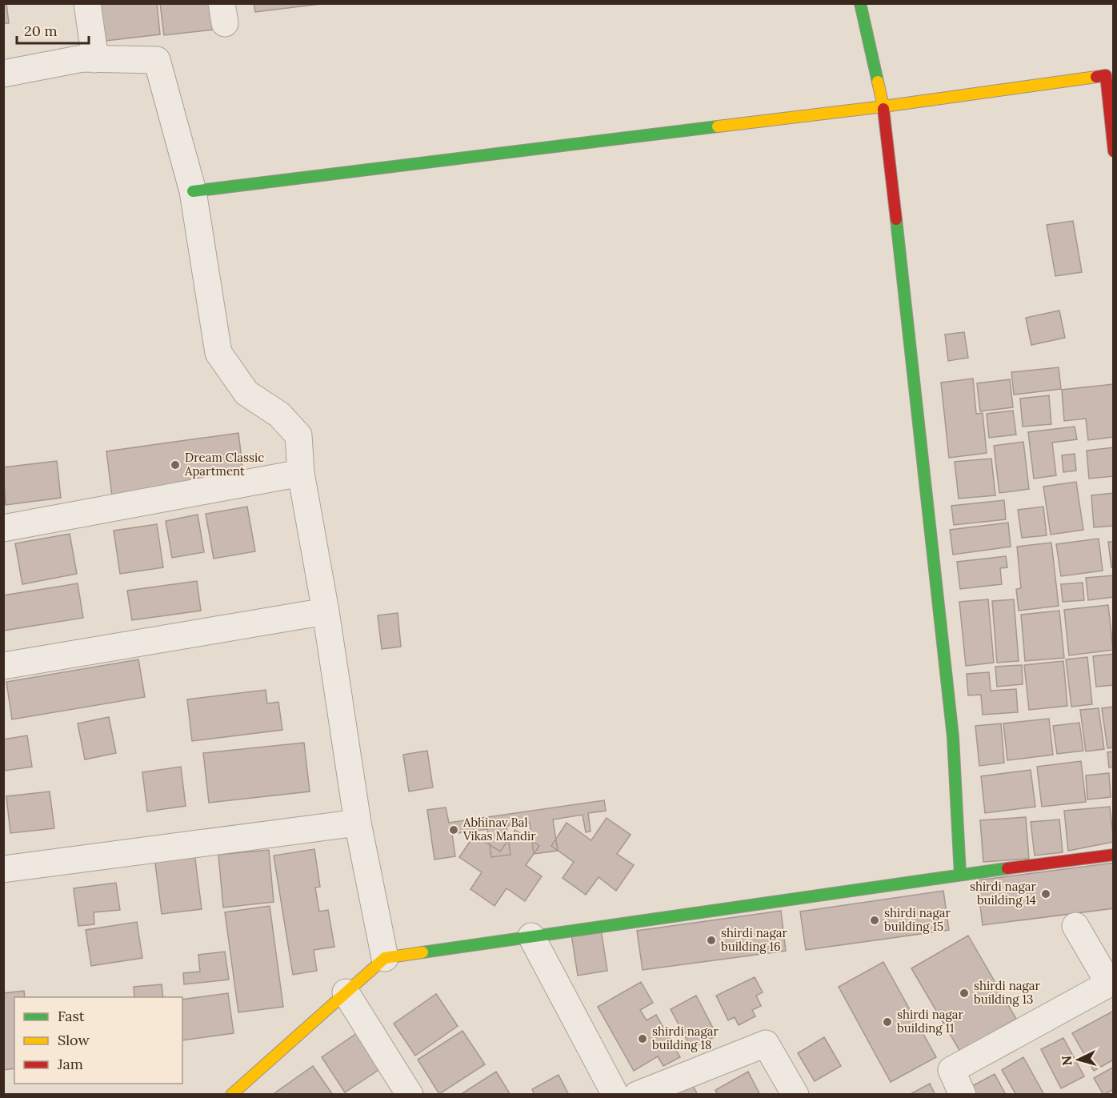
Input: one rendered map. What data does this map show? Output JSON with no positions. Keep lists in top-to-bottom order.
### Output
{
  "places": [
    "Dream Classic Apartment",
    "Abhinav Bal Vikas Mandir",
    "shirdi nagar building 14",
    "shirdi nagar building 15",
    "shirdi nagar building 16",
    "shirdi nagar building 13",
    "shirdi nagar building 11",
    "shirdi nagar building 18"
  ],
  "legend": ["Fast", "Slow", "Jam"],
  "scale_bar": "20 m",
  "north": "left"
}
